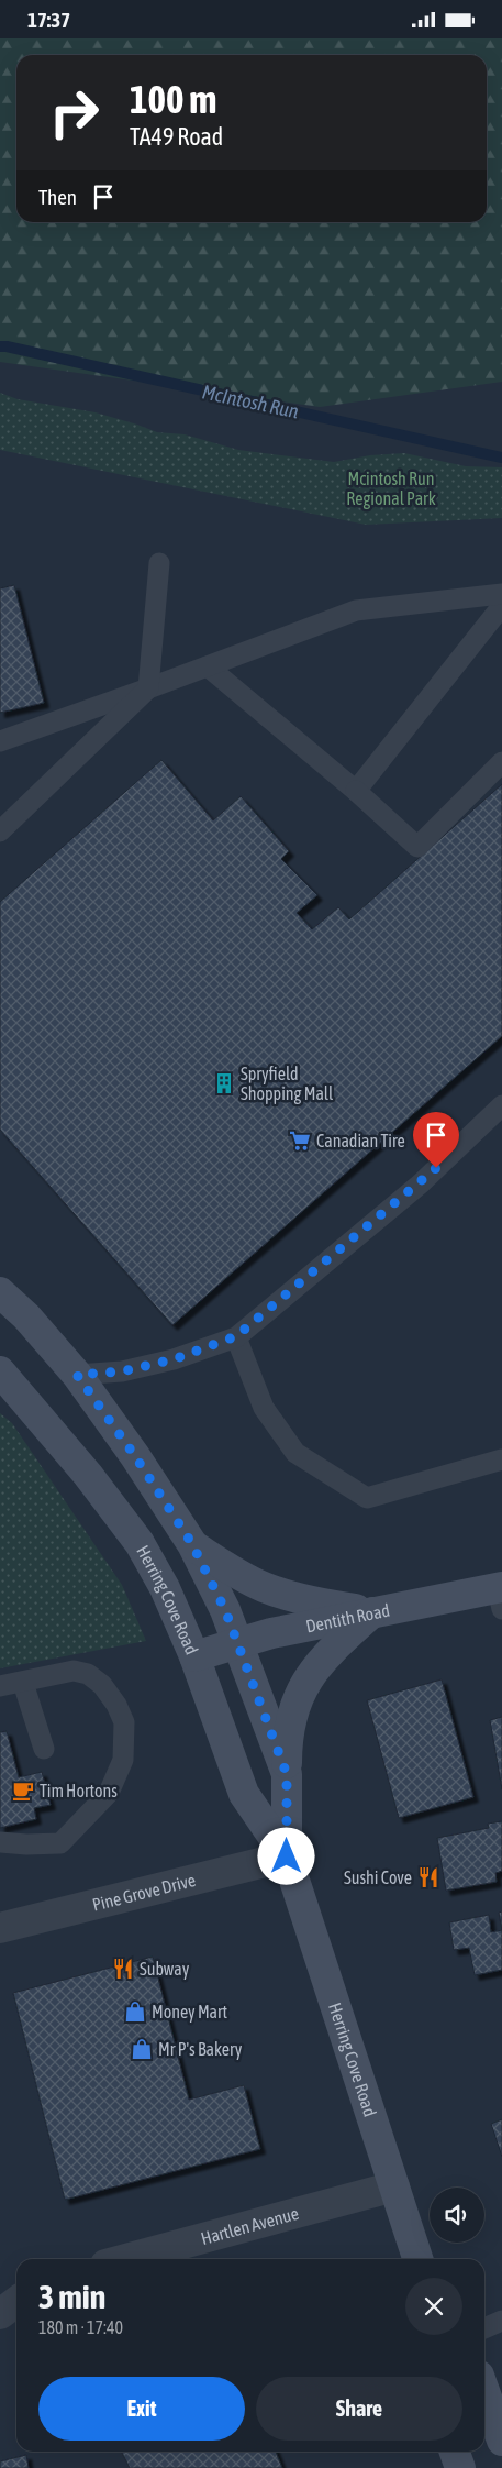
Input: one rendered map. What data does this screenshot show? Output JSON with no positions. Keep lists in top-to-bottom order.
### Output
{
  "streets": {
    "main road": ["Herring Cove Road", "Dentith Road"],
    "street": ["Pine Grove Drive", "Hartlen Avenue"]
  },
  "crossings": [
    ["Herring Cove Road", "Dentith Road"],
    ["Herring Cove Road", "Pine Grove Drive"],
    ["Herring Cove Road", "Hartlen Avenue"]
  ],
  "water": ["McIntosh Run"],
  "parks": ["Mcintosh Run Regional Park"],
  "places": {
    "building": ["Spryfield Shopping Mall"],
    "supermarket": ["Canadian Tire"],
    "cafe": ["Tim Hortons"],
    "restaurant": ["Sushi Cove", "Subway"],
    "shop": ["Money Mart", "Mr P's Bakery"]
  },
  "page": {
    "status": "17:37",
    "turn": ["100 m", "TA49 Road"],
    "then": "Then",
    "heading": ["3 min", "180 m · 17:40"],
    "buttons": ["Exit", "Share"]
  }
}
